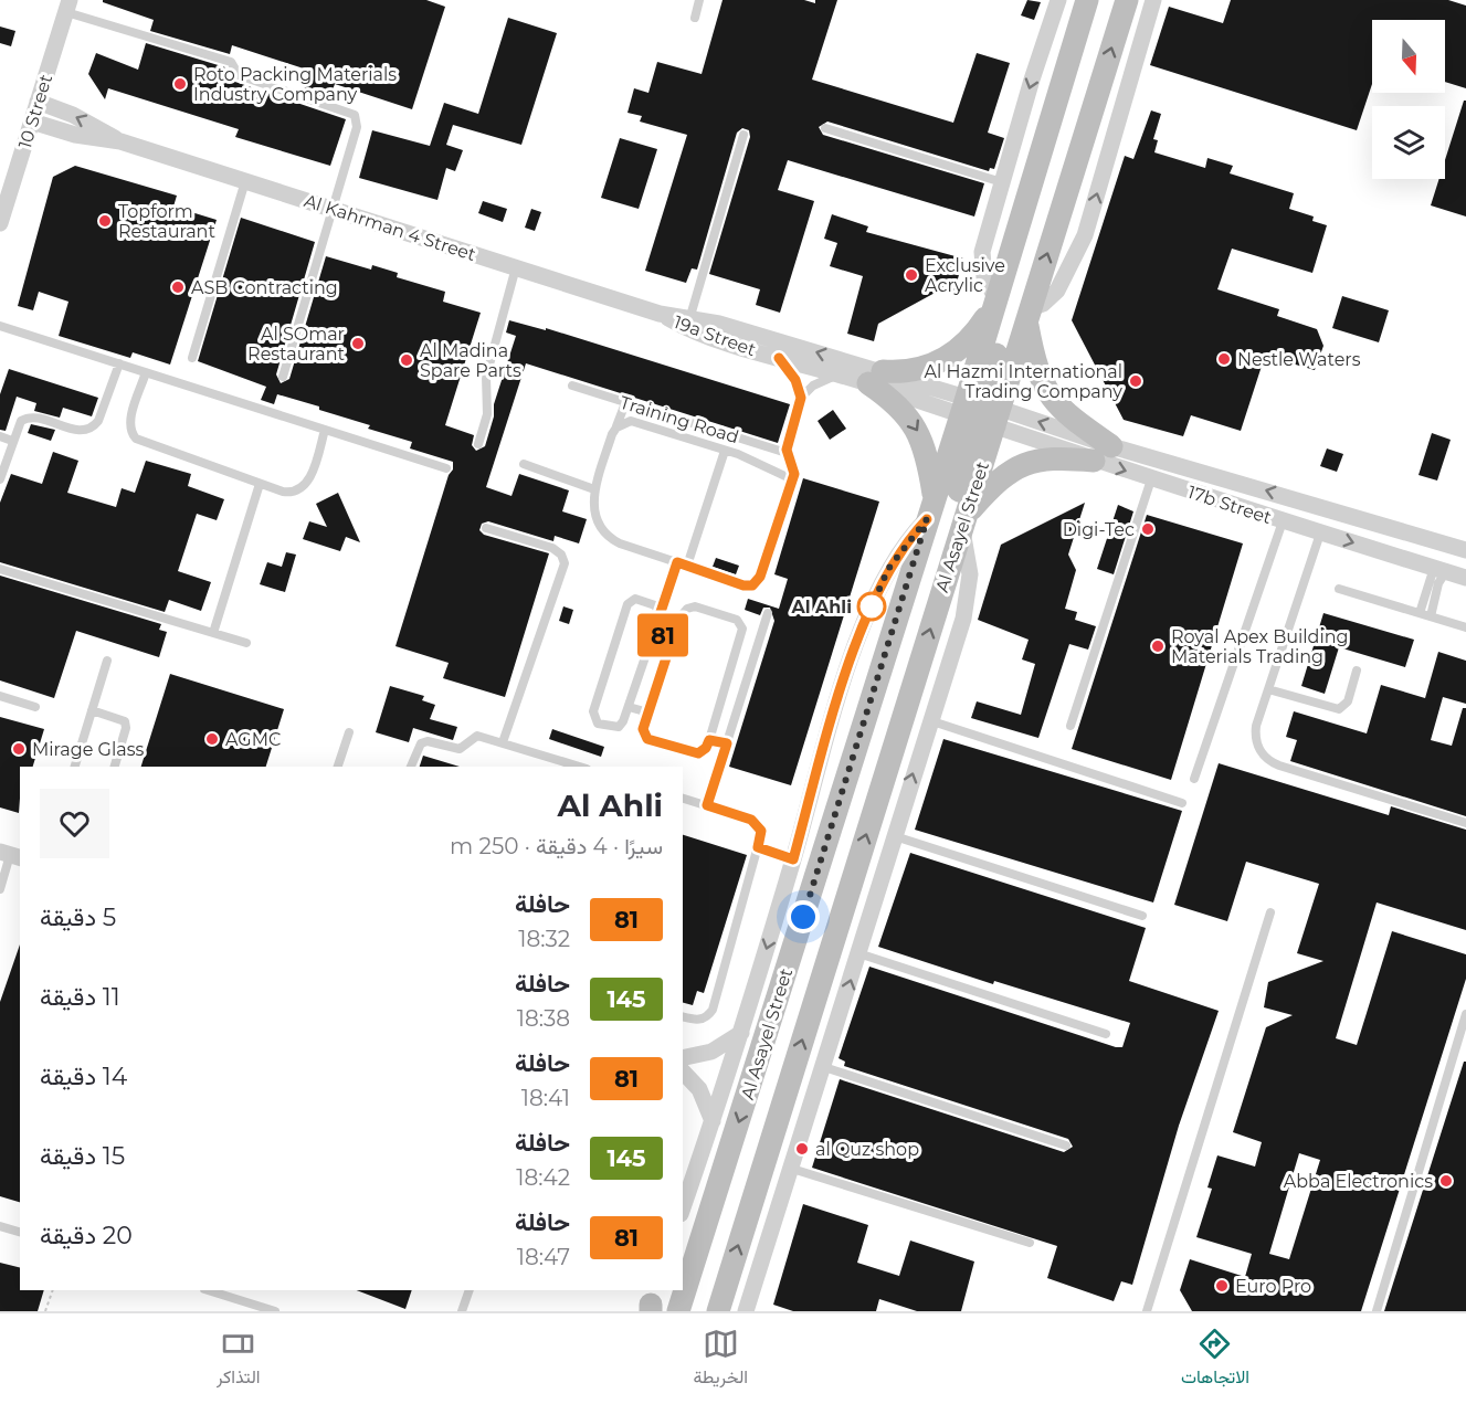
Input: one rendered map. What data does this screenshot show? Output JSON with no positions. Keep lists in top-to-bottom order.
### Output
{
  "streets": {
    "main road": ["Al Asayel Street"],
    "street": [
      "10 Street",
      "Al Kahrman 4 Street",
      "19a Street",
      "17b Street"
    ],
    "lane": ["Training Road"]
  },
  "crossings": [
    ["10 Street", "Al Kahrman 4 Street"],
    ["Al Kahrman 4 Street", "19a Street"],
    ["19a Street", "17b Street"],
    ["19a Street", "Al Asayel Street"],
    ["17b Street", "Al Asayel Street"]
  ],
  "places": [
    "Roto Packing Materials Industry Company",
    "Topform Restaurant",
    "Exclusive Acrylic",
    "ASB Contracting",
    "Al SOmar Restaurant",
    "Nestle Waters",
    "Al Madina Spare Parts",
    "Al Hazmi International Trading Company",
    "Digi-Tec",
    "Al Ahli",
    "Royal Apex Building Materials Trading",
    "AGMC",
    "Mirage Glass",
    "al Quz shop",
    "Abba Electronics",
    "Euro Pro"
  ],
  "lines": ["bus line 81"],
  "north": "bottom",
  "page": {
    "on_map": "81",
    "heading": ["Al Ahli", "سيرًا · 4 دقيقة · 250 m"],
    "list": [
      {
        "mark": "81",
        "name": "حافلة",
        "note": "18:32",
        "value": "5 دقيقة"
      },
      {
        "mark": "145",
        "name": "حافلة",
        "note": "18:38",
        "value": "11 دقيقة"
      },
      {
        "mark": "81",
        "name": "حافلة",
        "note": "18:41",
        "value": "14 دقيقة"
      },
      {
        "mark": "145",
        "name": "حافلة",
        "note": "18:42",
        "value": "15 دقيقة"
      },
      {
        "mark": "81",
        "name": "حافلة",
        "note": "18:47",
        "value": "20 دقيقة"
      }
    ],
    "tabs": ["الاتجاهات", "الخريطة", "التذاكر"]
  }
}
